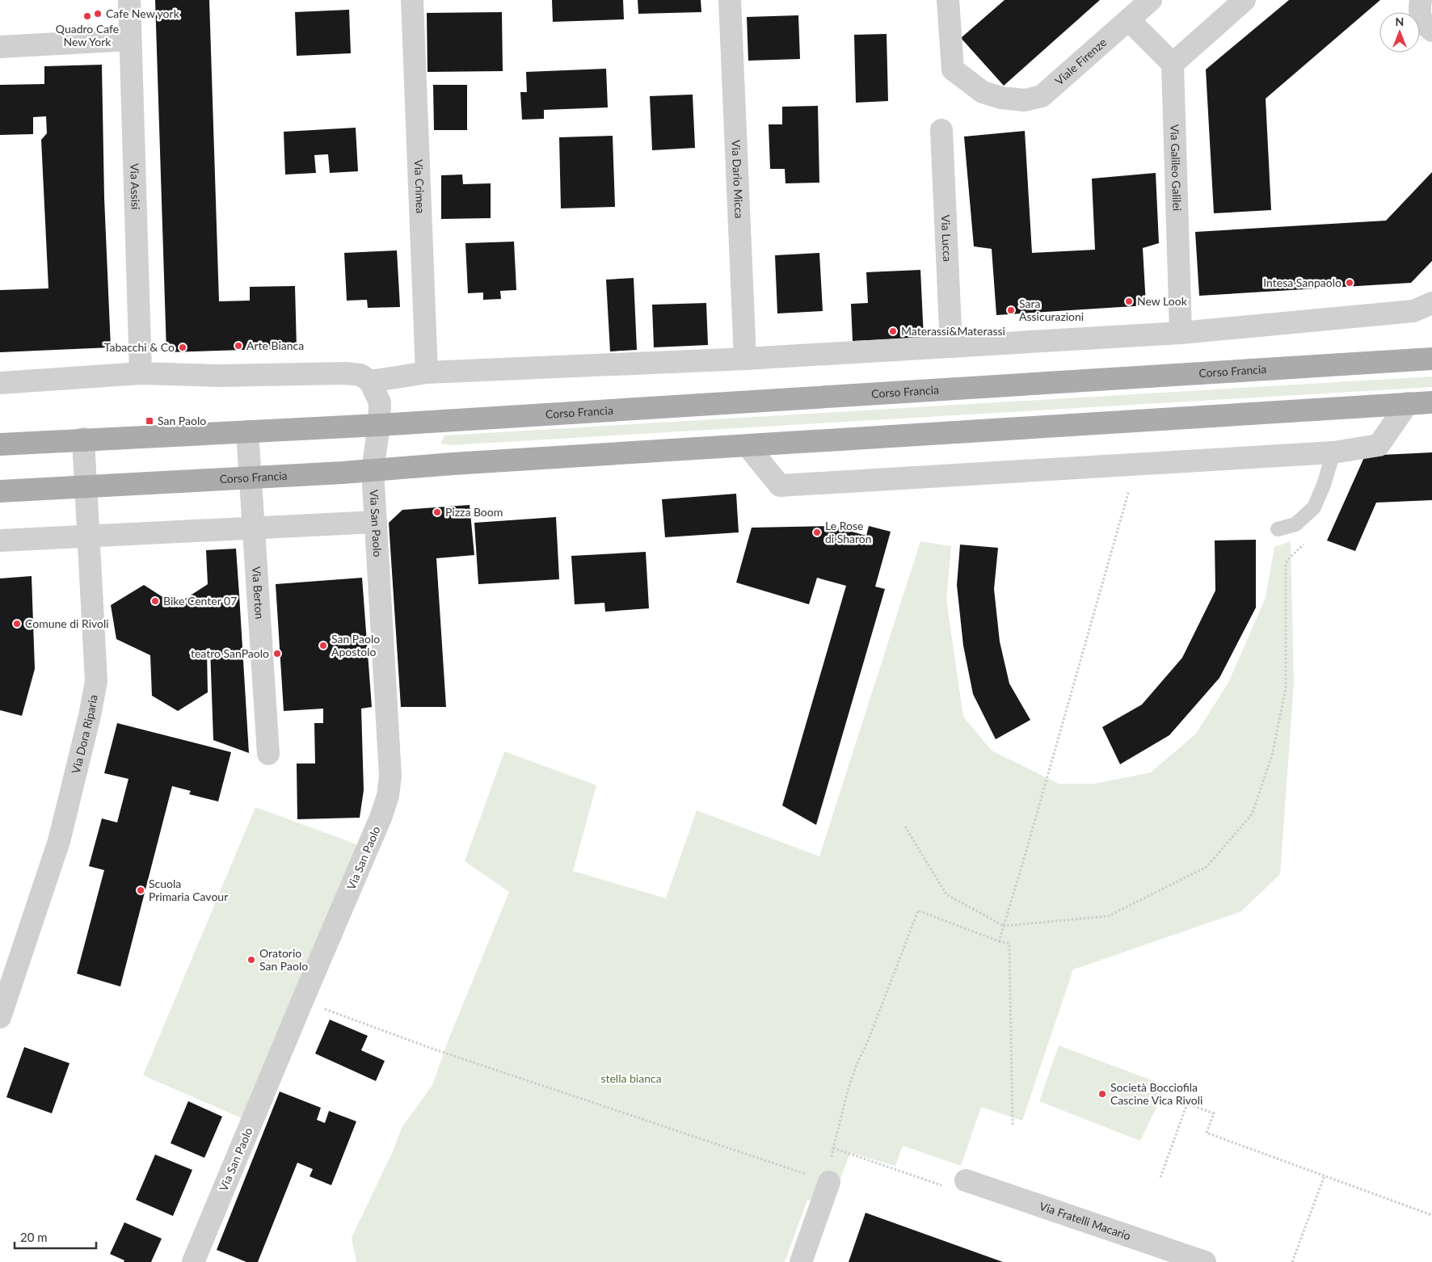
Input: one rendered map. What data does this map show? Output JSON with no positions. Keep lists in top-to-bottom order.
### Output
{
  "streets": {
    "main road": ["Corso Francia"],
    "street": [
      "Viale Firenze",
      "Via Galileo Galilei",
      "Via Dario Micca",
      "Via Assisi",
      "Via Crimea",
      "Via Lucca",
      "Via San Paolo",
      "Via Berton",
      "Via Dora Riparia",
      "Via Fratelli Macario"
    ]
  },
  "crossings": [
    ["Corso Francia", "Via San Paolo"],
    ["Corso Francia", "Via Berton"],
    ["Corso Francia", "Via Dora Riparia"]
  ],
  "parks": ["stella bianca"],
  "places": {
    "other": [
      "Cafe New york",
      "Quadro Cafe New York",
      "Intesa Sanpaolo",
      "New Look",
      "Sara Assicurazioni",
      "Materassi&Materassi",
      "Arte Bianca",
      "Tabacchi & Co",
      "Pizza Boom",
      "Le Rose di Sharon",
      "Bike Center 07",
      "Comune di Rivoli",
      "San Paolo Apostolo",
      "teatro SanPaolo",
      "Scuola Primaria Cavour",
      "Oratorio San Paolo",
      "Società Bocciofila Cascine Vica Rivoli"
    ],
    "transit": ["San Paolo"]
  },
  "scale_bar": "20 m",
  "north": "top"
}
